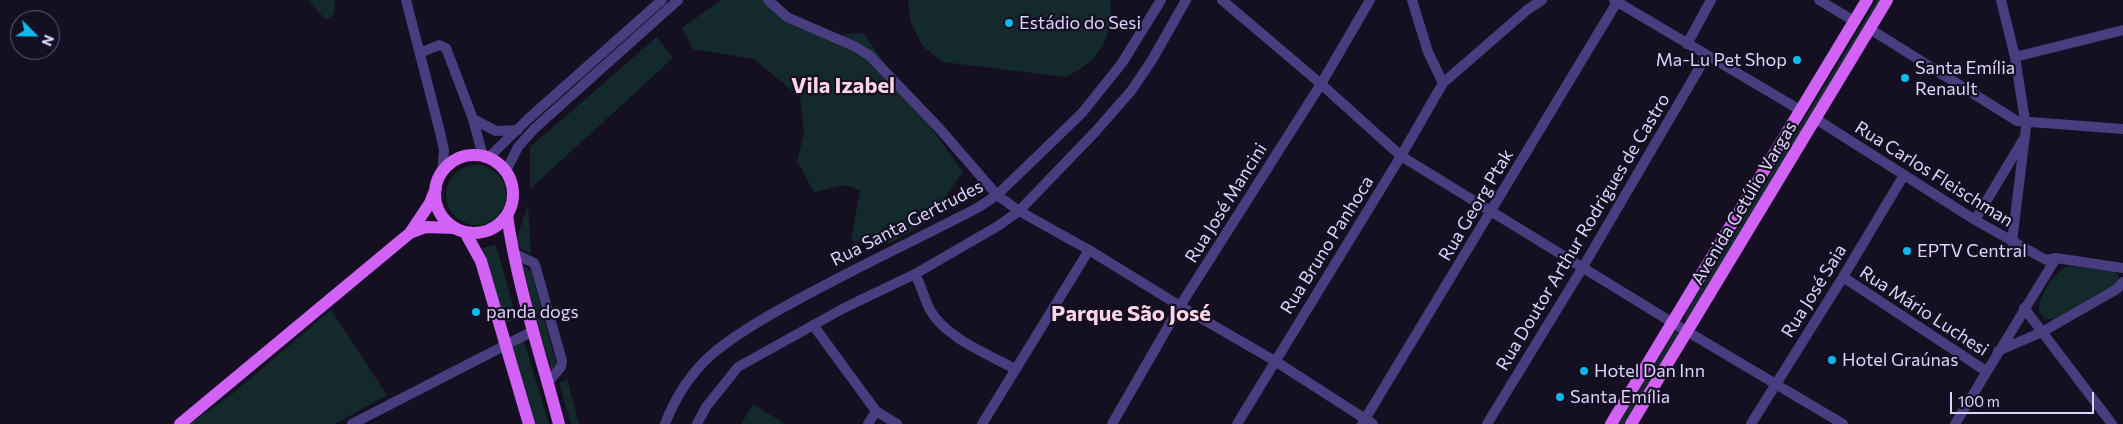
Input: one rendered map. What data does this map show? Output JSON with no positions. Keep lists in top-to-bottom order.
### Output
{
  "streets": {
    "main road": ["Avenida Getúlio Vargas"],
    "street": [
      "Rua Carlos Fleischman",
      "Rua José Mancini",
      "Rua Georg Ptak",
      "Rua Santa Gertrudes",
      "Rua Doutor Arthur Rodrigues de Castro",
      "Rua Bruno Panhoca",
      "Rua José Saia",
      "Rua Mário Luchesi"
    ]
  },
  "crossings": [
    ["Rua Carlos Fleischman", "Avenida Getúlio Vargas"],
    ["Rua Carlos Fleischman", "Rua José Saia"],
    ["Rua José Saia", "Rua Mário Luchesi"]
  ],
  "districts": ["Vila Izabel", "Parque São José"],
  "places": [
    "Estádio do Sesi",
    "Ma-Lu Pet Shop",
    "Santa Emília Renault",
    "EPTV Central",
    "panda dogs",
    "Hotel Graúnas",
    "Hotel Dan Inn",
    "Santa Emília"
  ],
  "scale_bar": "100 m",
  "north": "bottom right"
}
